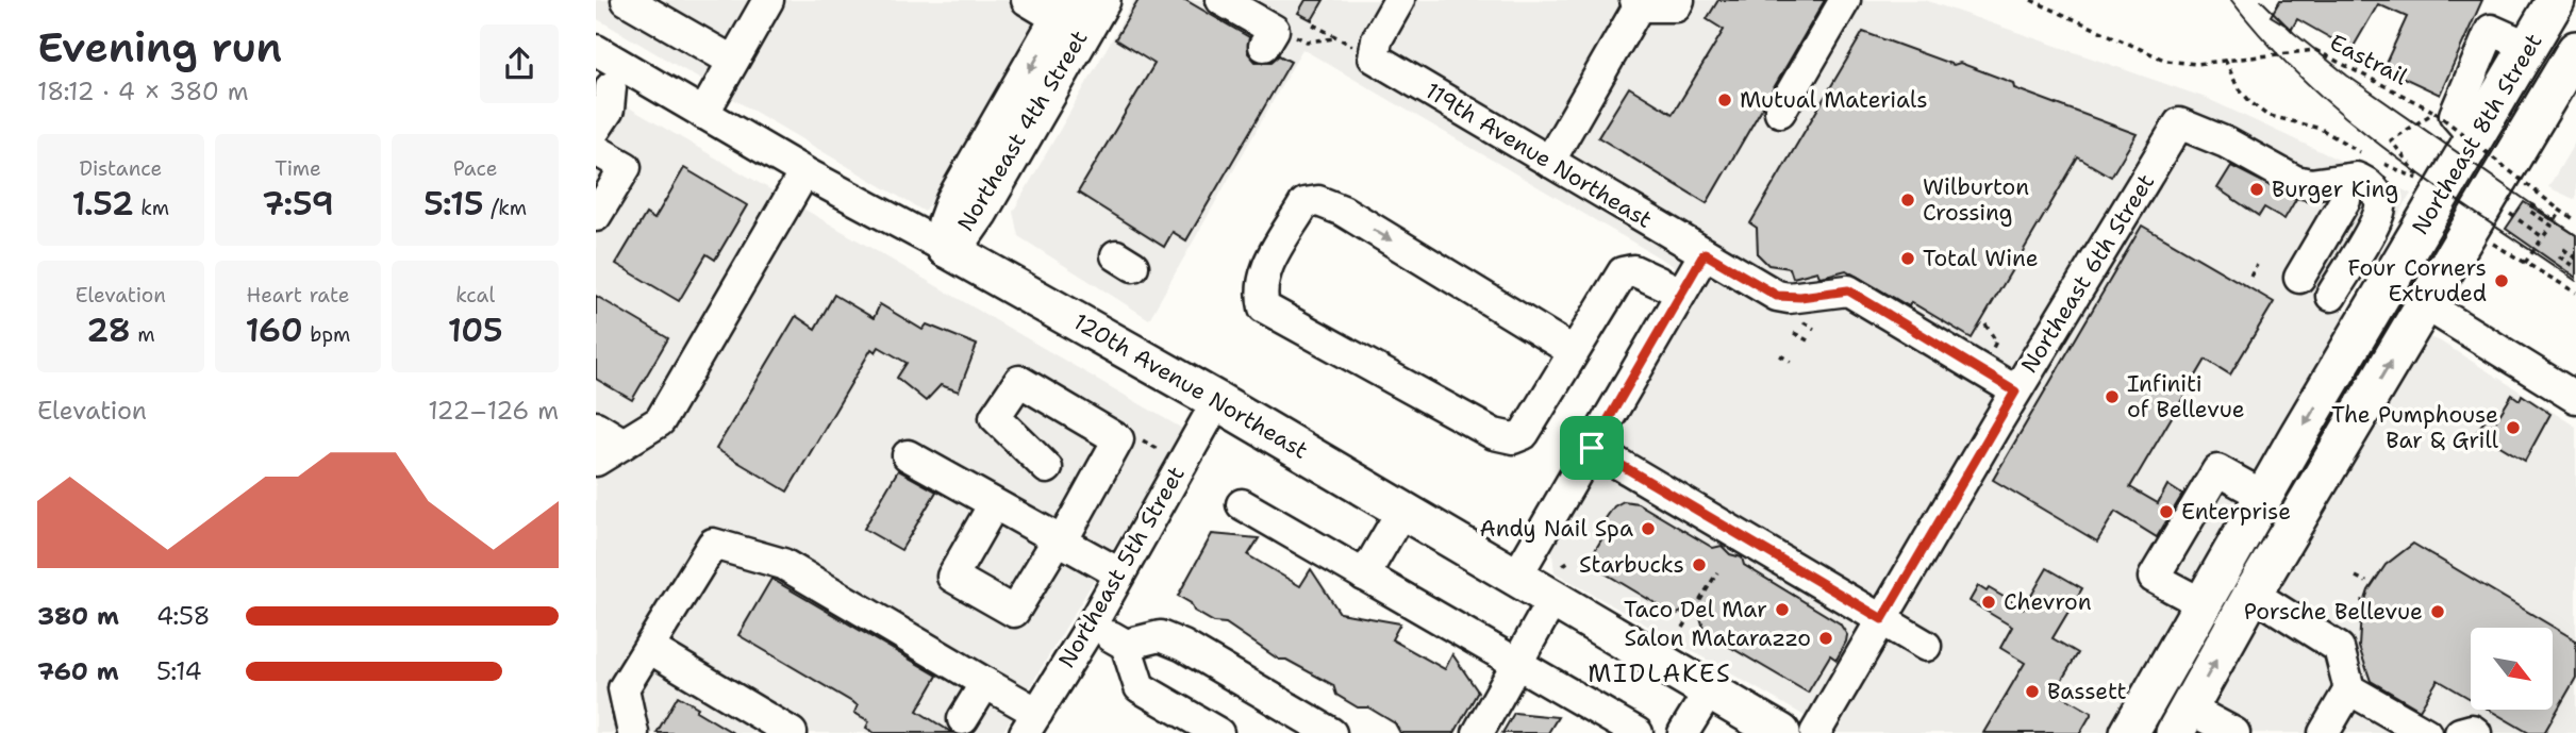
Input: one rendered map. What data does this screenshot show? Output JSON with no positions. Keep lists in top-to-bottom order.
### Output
{
  "streets": {
    "main road": ["Northeast 4th Street", "Northeast 8th Street", "120th Avenue Northeast"],
    "street": ["119th Avenue Northeast", "Northeast 6th Street", "Northeast 5th Street"],
    "path": ["Eastrail"]
  },
  "crossings": [
    ["Northeast 4th Street", "120th Avenue Northeast"],
    ["119th Avenue Northeast", "Northeast 6th Street"],
    ["120th Avenue Northeast", "Northeast 5th Street"]
  ],
  "districts": ["MIDLAKES"],
  "places": [
    "Mutual Materials",
    "Burger King",
    "Wilburton Crossing",
    "Total Wine",
    "Four Corners Extruded",
    "Infiniti of Bellevue",
    "The Pumphouse Bar & Grill",
    "Enterprise",
    "Andy Nail Spa",
    "Starbucks",
    "Chevron",
    "Taco Del Mar",
    "Porsche Bellevue",
    "Salon Matarazzo",
    "Bassett"
  ],
  "north": "bottom right",
  "page": {
    "heading": ["Evening run", "18:12 · 4 × 380 m"],
    "stats": [
      ["Distance", "1.52 km"],
      ["Time", "7:59"],
      ["Pace", "5:15 /km"],
      ["Elevation", "28 m"],
      ["Heart rate", "160 bpm"],
      ["kcal", "105"]
    ],
    "chart": ["Elevation", "122–126 m"],
    "list": [
      {
        "name": "380 m",
        "note": "4:58"
      },
      {
        "name": "760 m",
        "note": "5:14"
      }
    ]
  }
}
